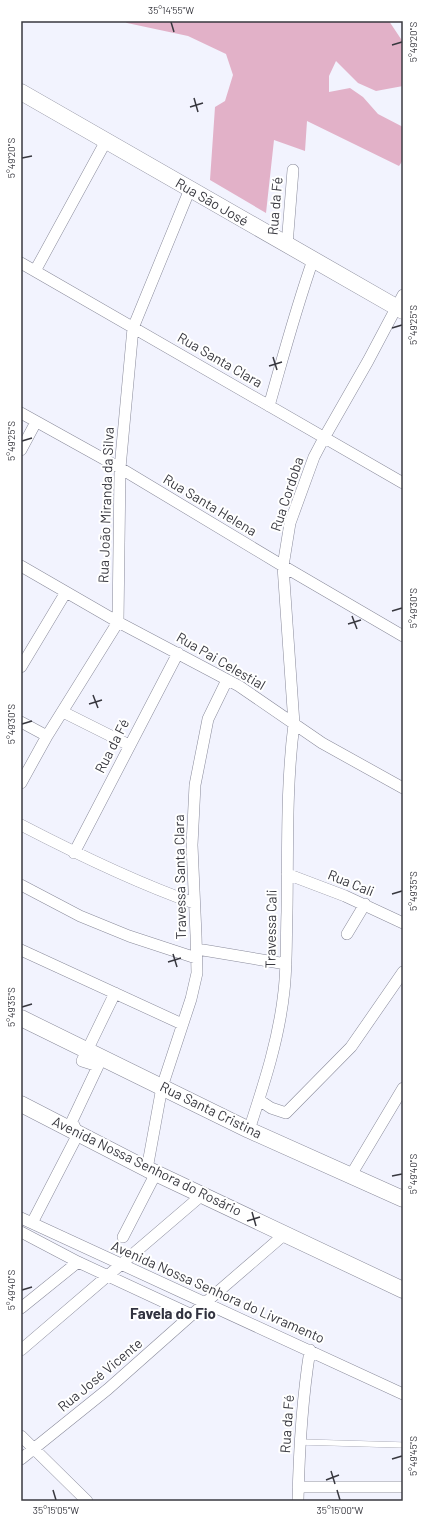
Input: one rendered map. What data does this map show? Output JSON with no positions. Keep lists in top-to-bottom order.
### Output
{
  "streets": {
    "main road": ["Rua São José", "Rua Santa Cristina", "Avenida Nossa Senhora do Rosário"],
    "street": [
      "Rua da Fé",
      "Rua Santa Clara",
      "Rua Cordoba",
      "Rua João Miranda da Silva",
      "Rua Santa Helena",
      "Rua Pai Celestial",
      "Travessa Santa Clara",
      "Rua Cali",
      "Travessa Cali",
      "Avenida Nossa Senhora do Livramento",
      "Rua José Vicente"
    ]
  },
  "crossings": [
    ["Rua São José", "Rua da Fé"],
    ["Rua São José", "Rua Cordoba"],
    ["Rua São José", "Rua João Miranda da Silva"],
    ["Rua da Fé", "Rua Pai Celestial"],
    ["Rua da Fé", "Avenida Nossa Senhora do Livramento"],
    ["Rua Santa Clara", "Rua Cordoba"],
    ["Rua Santa Clara", "Rua João Miranda da Silva"],
    ["Rua Cordoba", "Rua Santa Helena"],
    ["Rua Cordoba", "Rua Pai Celestial"],
    ["Rua Cordoba", "Travessa Cali"],
    ["Rua João Miranda da Silva", "Rua Santa Helena"],
    ["Rua João Miranda da Silva", "Rua Pai Celestial"],
    ["Rua Pai Celestial", "Travessa Santa Clara"],
    ["Rua Pai Celestial", "Travessa Cali"],
    ["Travessa Santa Clara", "Rua Santa Cristina"],
    ["Travessa Santa Clara", "Avenida Nossa Senhora do Rosário"],
    ["Rua Cali", "Travessa Cali"],
    ["Travessa Cali", "Rua Santa Cristina"],
    ["Avenida Nossa Senhora do Rosário", "Rua José Vicente"],
    ["Avenida Nossa Senhora do Livramento", "Rua José Vicente"]
  ],
  "districts": ["Favela do Fio"],
  "coordinates": [
    "35°14'55\"W",
    "5°49'20\"S",
    "5°49'25\"S",
    "5°49'30\"S",
    "5°49'35\"S",
    "5°49'40\"S",
    "5°49'45\"S",
    "35°15'05\"W",
    "35°15'00\"W"
  ]
}
